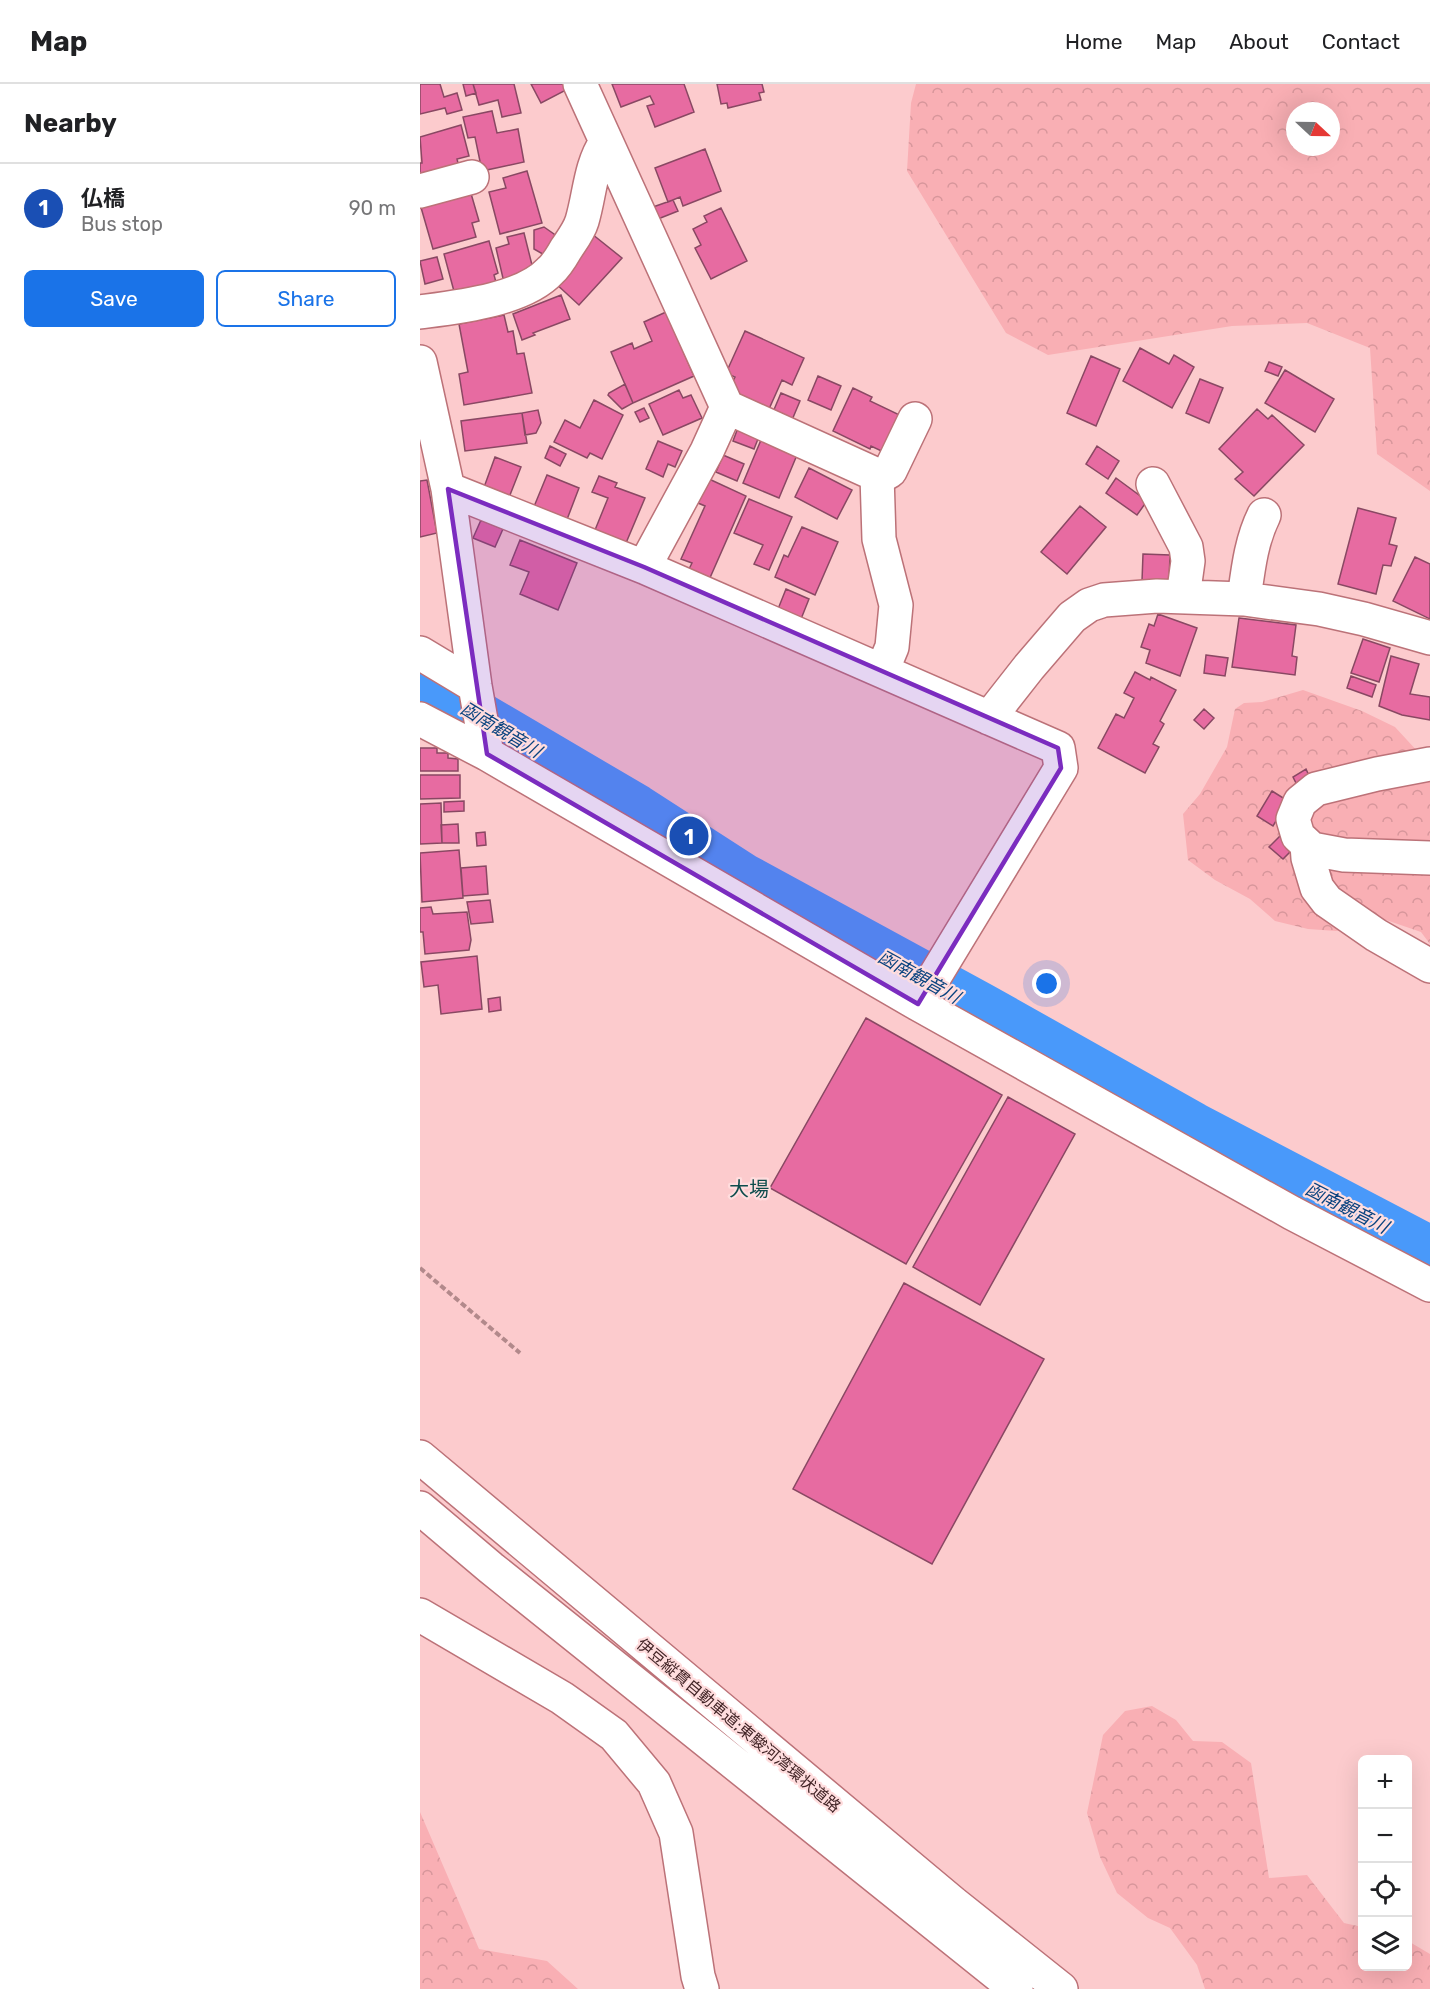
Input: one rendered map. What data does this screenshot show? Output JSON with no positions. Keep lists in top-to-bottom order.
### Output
{
  "streets": {
    "main road": ["伊豆縦貫自動車道;東駿河湾環状道路"]
  },
  "districts": ["大場"],
  "water": ["函南観音川"],
  "north": "right",
  "page": {
    "header": "Map",
    "nav": [
      "Home",
      "Map",
      "About",
      "Contact"
    ],
    "heading": "Nearby",
    "list": [
      {
        "mark": "1",
        "name": "仏橋",
        "note": "Bus stop",
        "value": "90 m"
      }
    ],
    "buttons": ["Save", "Share"],
    "pins": "1",
    "map_buttons": ["+", "−"]
  }
}
